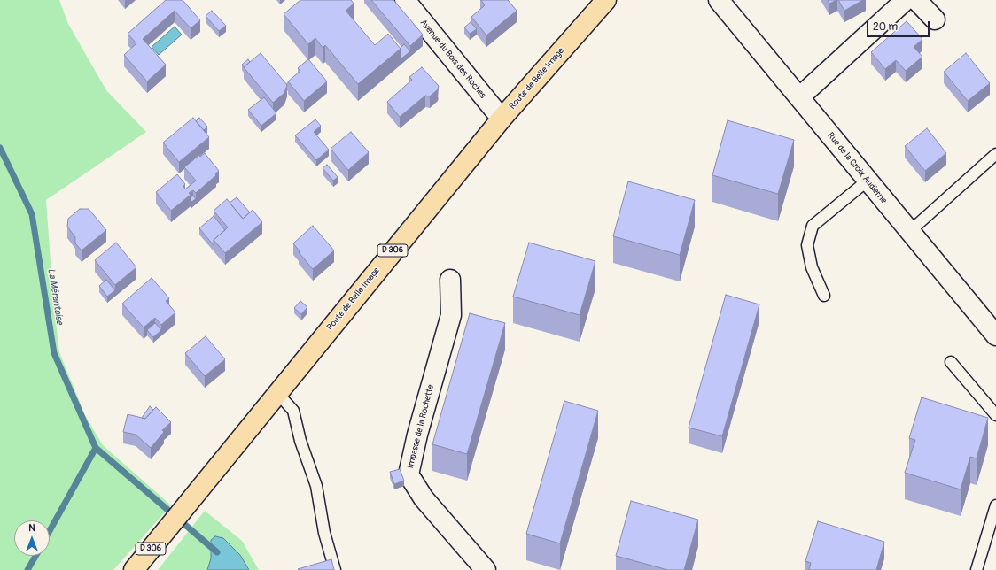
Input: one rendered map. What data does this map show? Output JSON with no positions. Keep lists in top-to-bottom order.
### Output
{
  "streets": {
    "main road": ["Route de Belle Image", "D 306"],
    "street": ["Avenue du Bois des Roches", "Rue de la Croix Audierne", "Impasse de la Rochette"]
  },
  "crossings": [
    ["Avenue du Bois des Roches", "Route de Belle Image"]
  ],
  "water": ["La Mérantaise"],
  "scale_bar": "20 m",
  "north": "top"
}
